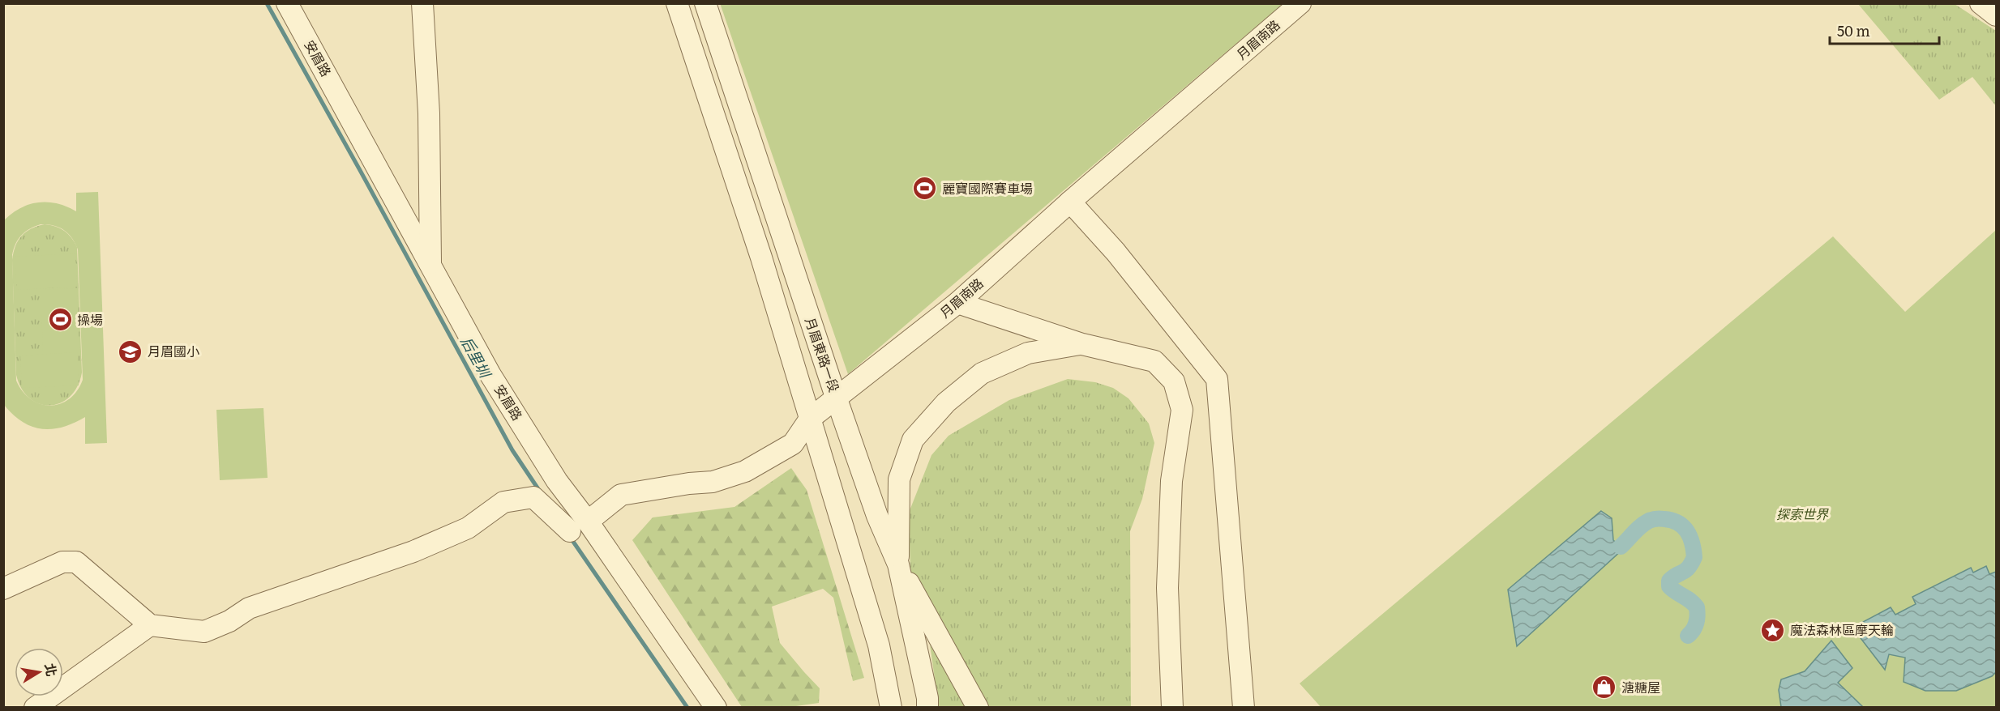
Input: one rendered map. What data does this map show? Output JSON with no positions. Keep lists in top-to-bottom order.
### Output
{
  "streets": {
    "street": ["月眉南路", "安眉路", "月眉東路一段"]
  },
  "crossings": [
    ["月眉南路", "安眉路"],
    ["月眉南路", "月眉東路一段"]
  ],
  "water": ["后里圳"],
  "parks": ["探索世界"],
  "places": {
    "sports": ["麗寶國際賽車場", "操場"],
    "school or university": ["月眉國小"],
    "place": ["魔法森林區摩天輪"],
    "shop": ["溏糖屋"]
  },
  "scale_bar": "50 m",
  "north": "right"
}
